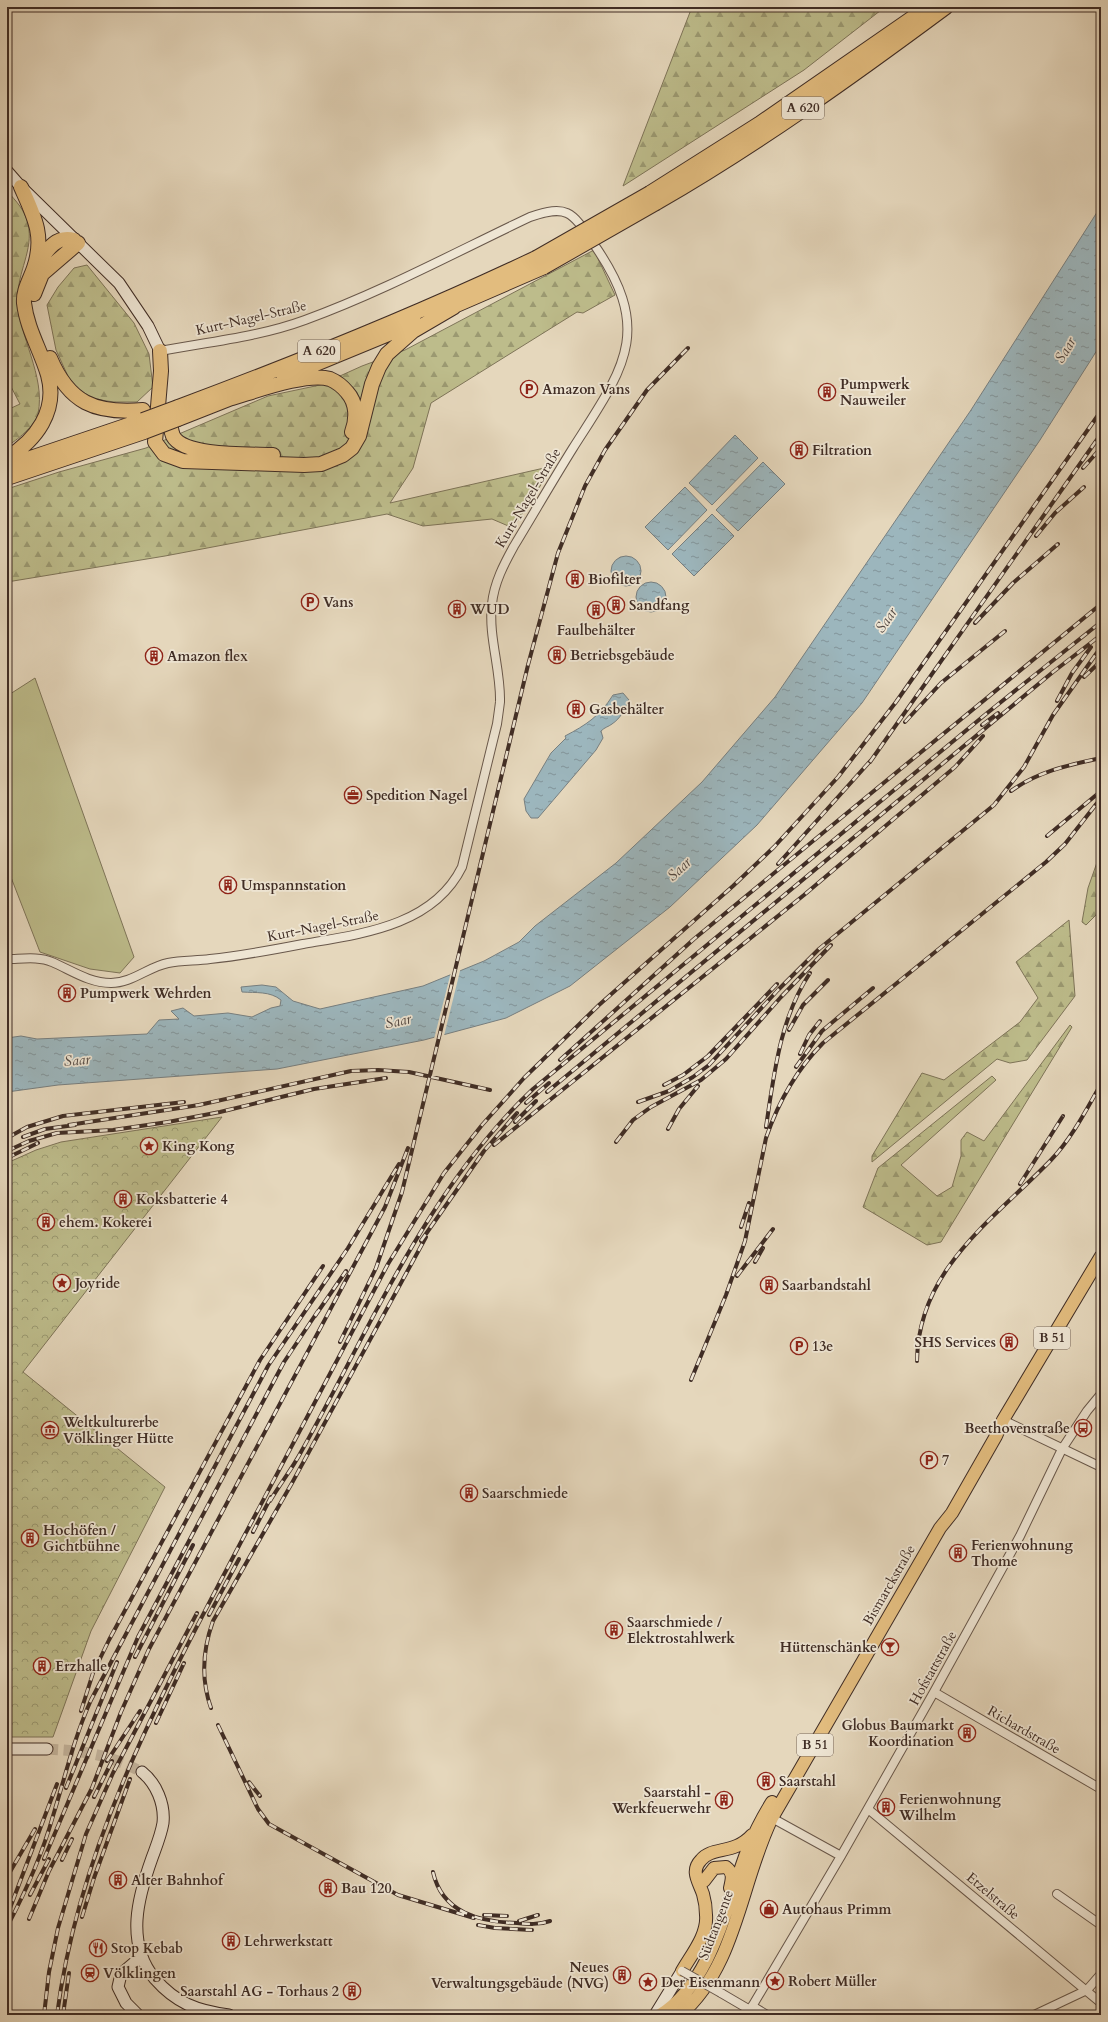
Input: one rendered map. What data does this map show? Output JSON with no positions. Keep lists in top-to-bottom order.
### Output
{
  "streets": {
    "highway": ["A 620"],
    "main road": ["B 51", "Bismarckstraße", "Südtangente"],
    "street": [
      "Kurt-Nagel-Straße",
      "Hofstattstraße",
      "Richardstraße",
      "Etzelstraße"
    ]
  },
  "crossings": [
    ["Bismarckstraße", "Südtangente"],
    ["Hofstattstraße", "Richardstraße"],
    ["Hofstattstraße", "Etzelstraße"]
  ],
  "water": ["Saar"],
  "places": {
    "parking": [
      "Amazon Vans",
      "Vans",
      "13e",
      "7"
    ],
    "building": [
      "Pumpwerk Nauweiler",
      "Filtration",
      "Biofilter",
      "Sandfang",
      "WUD",
      "Faulbehälter",
      "Betriebsgebäude",
      "Amazon flex",
      "Gasbehälter",
      "Umspannstation",
      "Pumpwerk Wehrden",
      "Koksbatterie 4",
      "ehem. Kokerei",
      "Saarbandstahl",
      "SHS Services",
      "Saarschmiede",
      "Hochöfen / Gichtbühne",
      "Ferienwohnung Thome",
      "Saarschmiede / Elektrostahlwerk",
      "Erzhalle",
      "Globus Baumarkt Koordination",
      "Saarstahl",
      "Saarstahl - Werkfeuerwehr",
      "Ferienwohnung Wilhelm",
      "Alter Bahnhof",
      "Bau 120",
      "Lehrwerkstatt",
      "Neues Verwaltungsgebäude (NVG)",
      "Saarstahl AG - Torhaus 2"
    ],
    "office": ["Spedition Nagel"],
    "place": [
      "King Kong",
      "Joyride",
      "Robert Müller",
      "Der Eisenmann"
    ],
    "bus stop": ["Beethovenstraße"],
    "museum": ["Weltkulturerbe Völklinger Hütte"],
    "bar": ["Hüttenschänke"],
    "shop": ["Autohaus Primm"],
    "restaurant": ["Stop Kebab"],
    "station": ["Völklingen"]
  }
}
